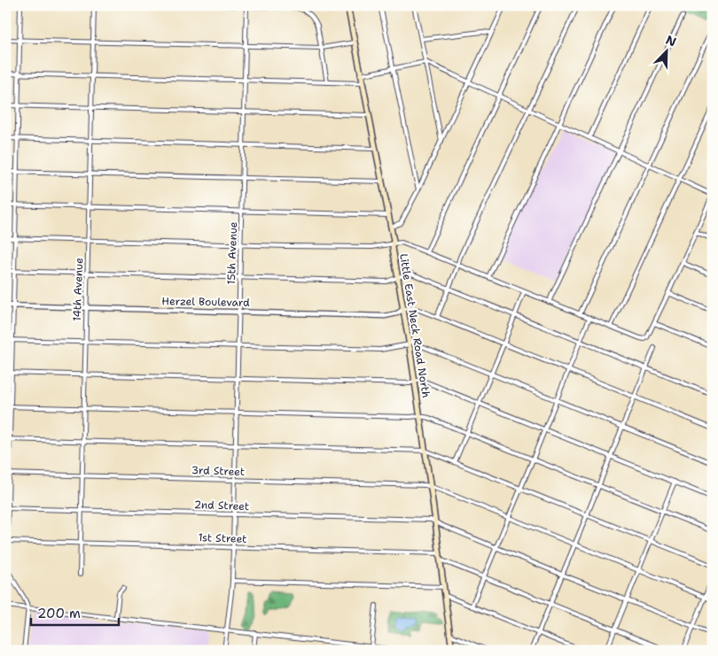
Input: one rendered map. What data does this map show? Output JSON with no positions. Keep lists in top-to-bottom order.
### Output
{
  "streets": {
    "main road": ["Little East Neck Road North"],
    "street": [
      "15th Avenue",
      "14th Avenue",
      "Herzel Boulevard",
      "3rd Street",
      "2nd Street",
      "1st Street"
    ]
  },
  "crossings": [
    ["15th Avenue", "Herzel Boulevard"],
    ["15th Avenue", "3rd Street"],
    ["15th Avenue", "2nd Street"],
    ["15th Avenue", "1st Street"],
    ["14th Avenue", "Herzel Boulevard"],
    ["14th Avenue", "3rd Street"],
    ["14th Avenue", "2nd Street"],
    ["14th Avenue", "1st Street"],
    ["Herzel Boulevard", "Little East Neck Road North"],
    ["Little East Neck Road North", "3rd Street"],
    ["Little East Neck Road North", "2nd Street"],
    ["Little East Neck Road North", "1st Street"]
  ],
  "scale_bar": "200 m",
  "north": "top right"
}
